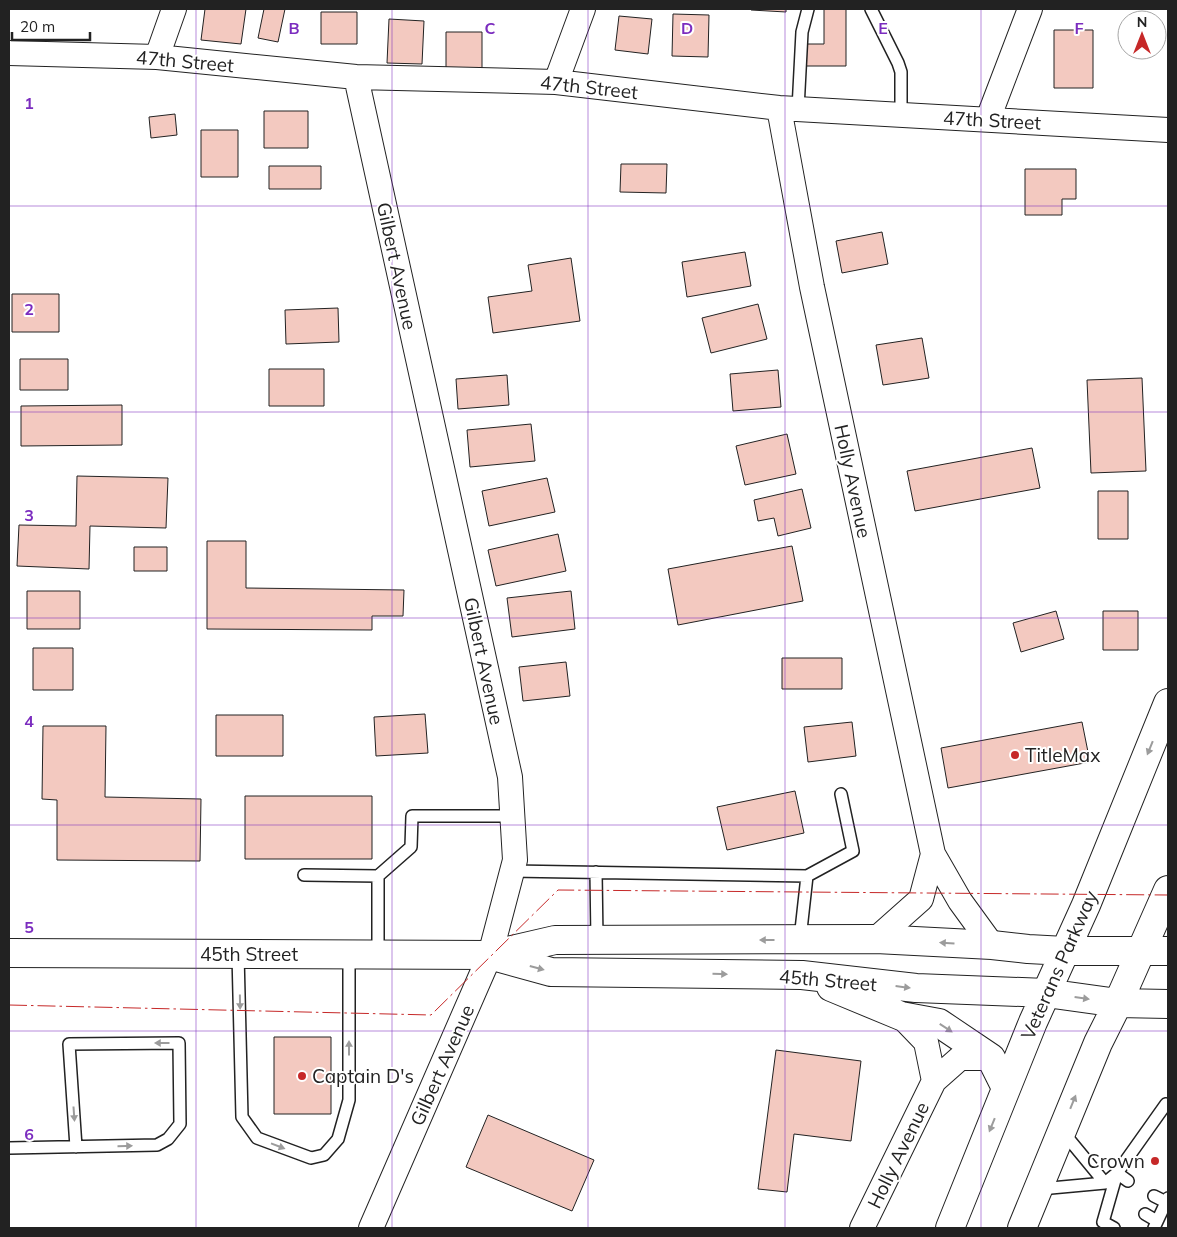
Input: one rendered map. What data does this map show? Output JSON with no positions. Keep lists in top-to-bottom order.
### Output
{
  "streets": {
    "main road": ["45th Street", "Veterans Parkway"],
    "street": ["47th Street", "Gilbert Avenue", "Holly Avenue"]
  },
  "crossings": [
    ["47th Street", "Gilbert Avenue"],
    ["47th Street", "Holly Avenue"],
    ["Gilbert Avenue", "45th Street"],
    ["Holly Avenue", "45th Street"],
    ["45th Street", "Veterans Parkway"]
  ],
  "places": ["TitleMax", "Captain D's", "Crown"],
  "scale_bar": "20 m",
  "north": "top",
  "grid": {
    "columns": [
      "B",
      "C",
      "D",
      "E",
      "F"
    ],
    "rows": [
      "1",
      "2",
      "3",
      "4",
      "5",
      "6"
    ]
  }
}
